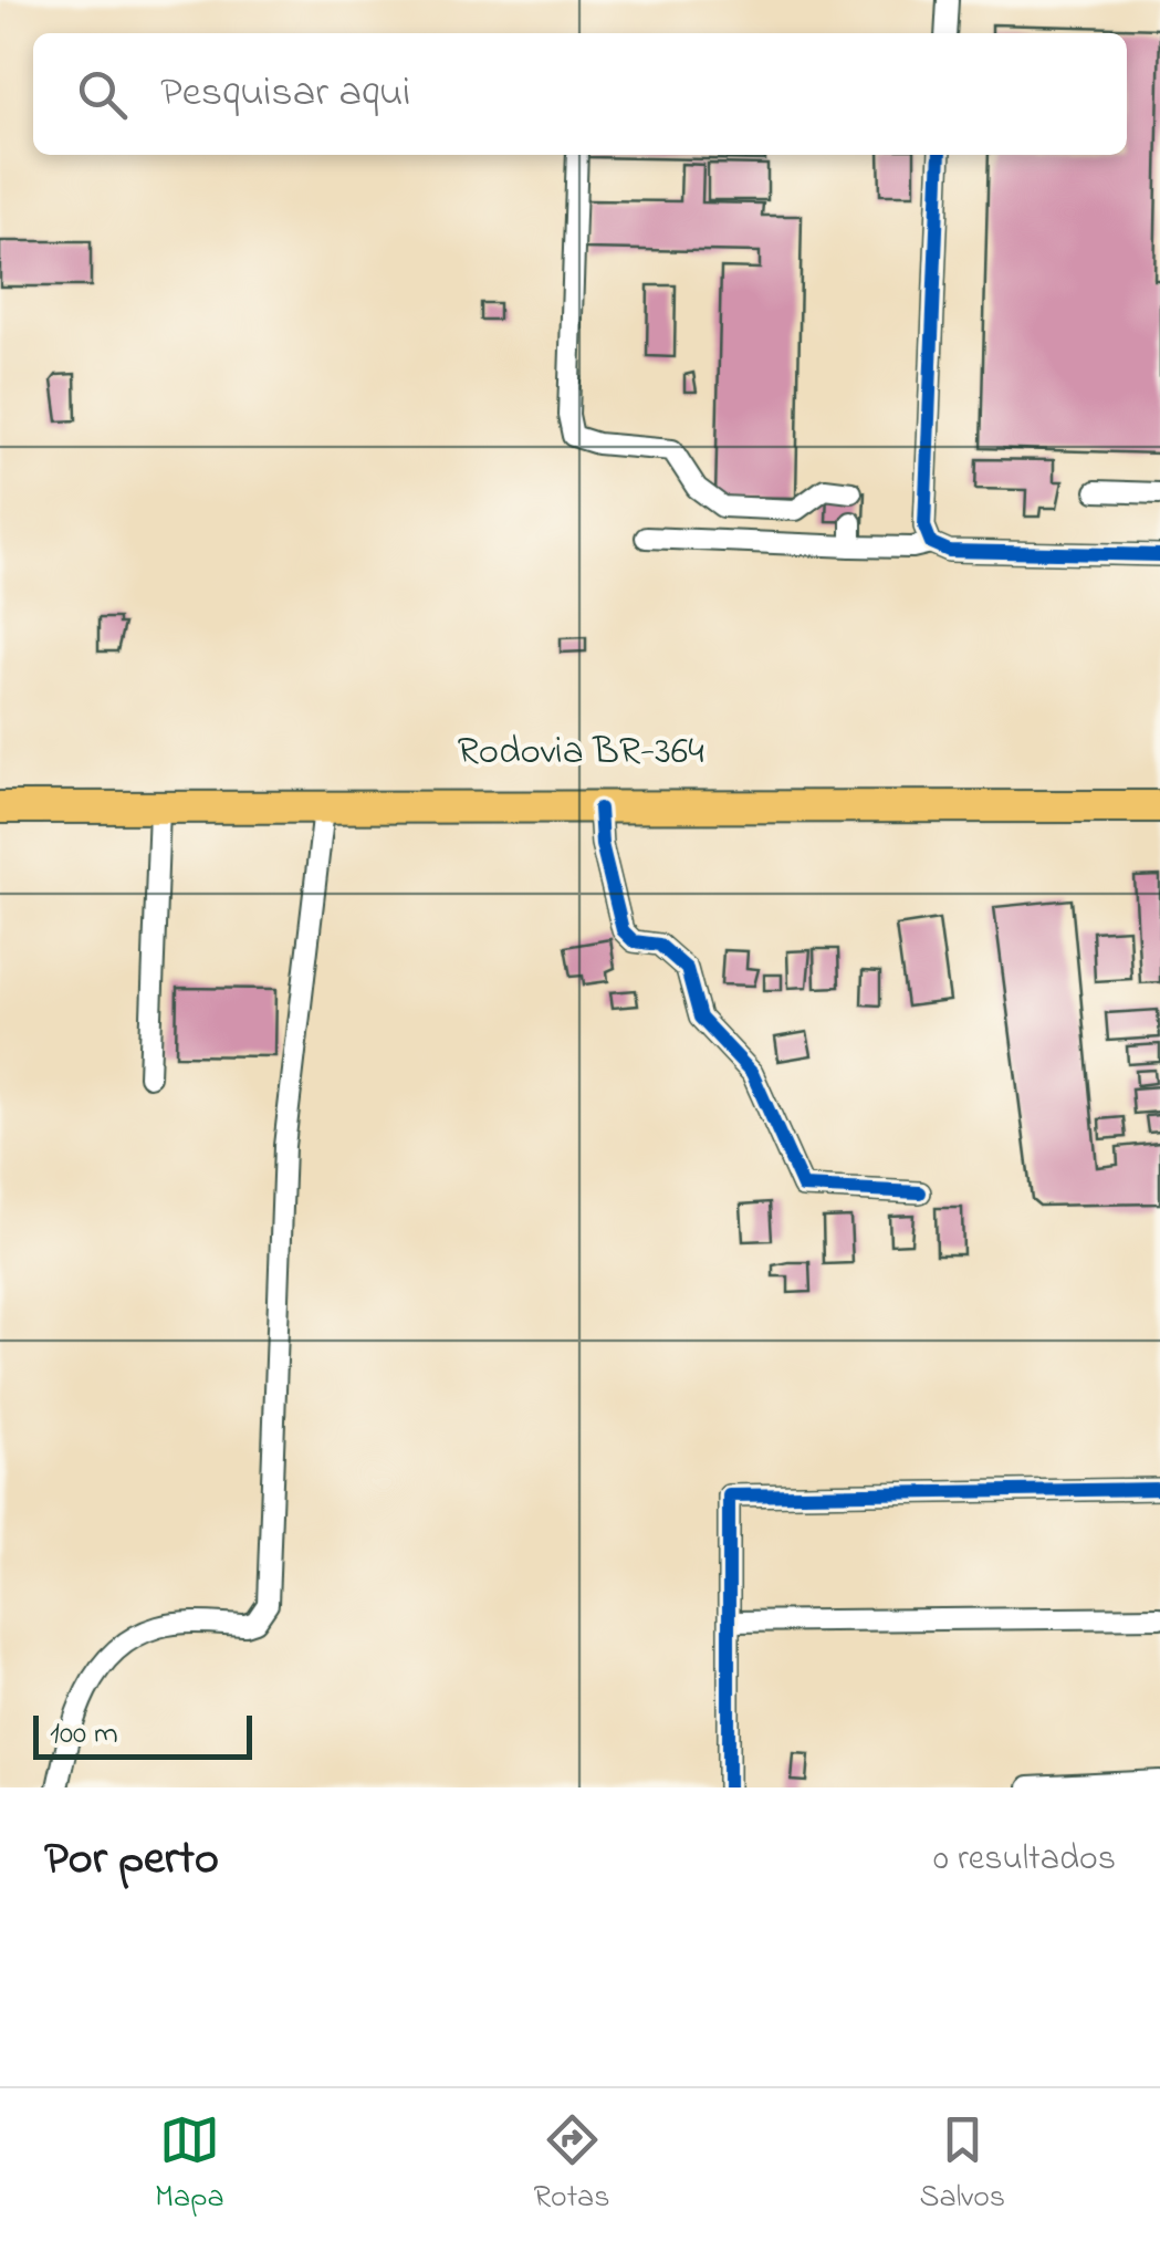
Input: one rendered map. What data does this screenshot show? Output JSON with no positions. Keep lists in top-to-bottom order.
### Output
{
  "streets": {
    "highway": ["Rodovia BR-364"]
  },
  "scale_bar": "100 m",
  "page": {
    "search": "Pesquisar aqui",
    "scale": "100 m",
    "heading": ["Por perto", "0 resultados"],
    "nav": ["Mapa", "Rotas", "Salvos"]
  }
}
